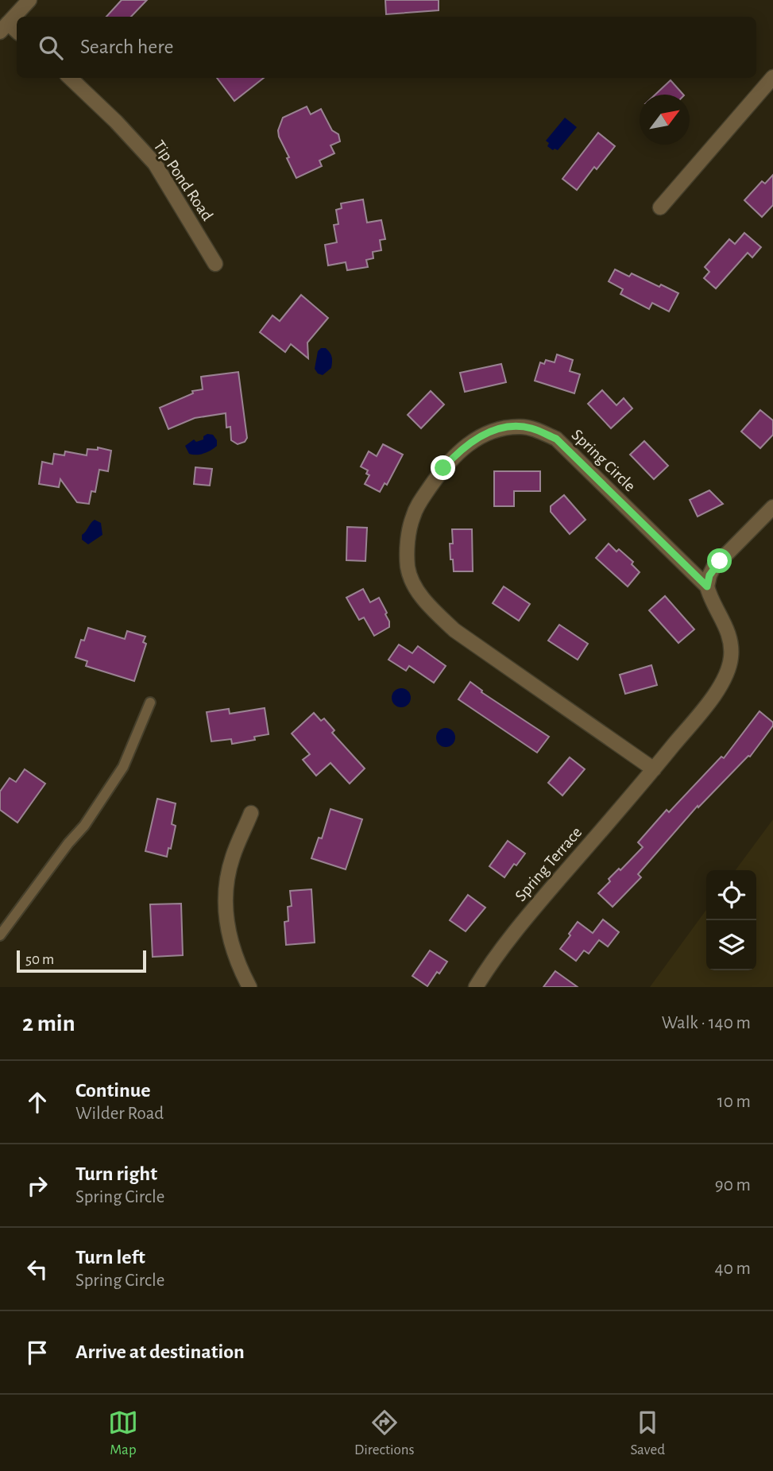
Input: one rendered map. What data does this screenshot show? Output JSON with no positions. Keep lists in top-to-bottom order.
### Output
{
  "streets": {
    "street": ["Tip Pond Road", "Spring Circle", "Spring Terrace"]
  },
  "crossings": [
    ["Spring Circle", "Spring Terrace"]
  ],
  "scale_bar": "50 m",
  "north": "top right",
  "page": {
    "search": "Search here",
    "scale": "50 m",
    "heading": ["2 min", "Walk · 140 m"],
    "list": [
      ["Continue", "Wilder Road", "10 m"],
      ["Turn right", "Spring Circle", "90 m"],
      ["Turn left", "Spring Circle", "40 m"],
      "Arrive at destination"
    ],
    "nav": ["Map", "Directions", "Saved"]
  }
}
